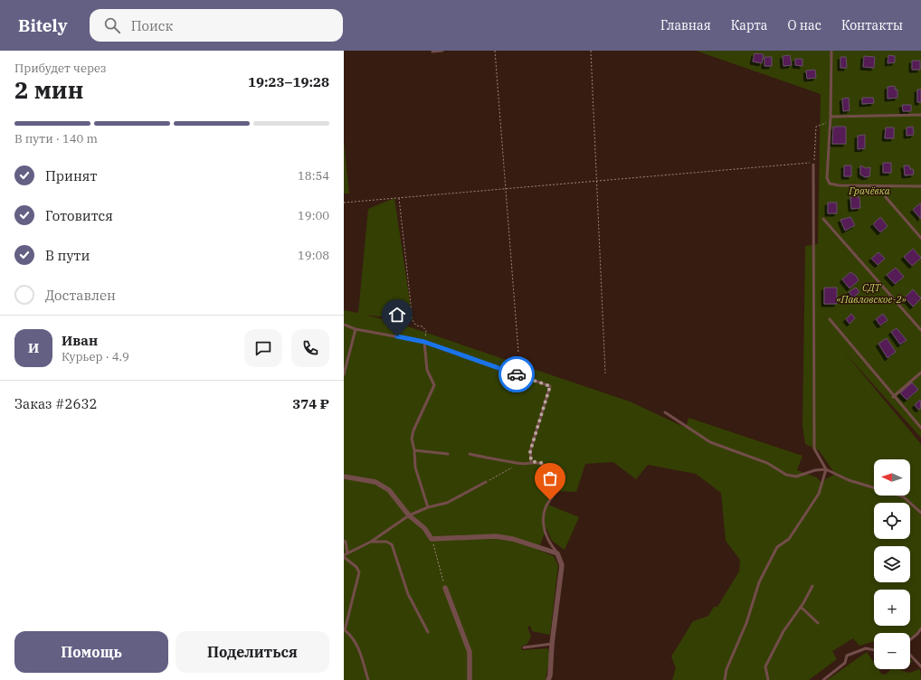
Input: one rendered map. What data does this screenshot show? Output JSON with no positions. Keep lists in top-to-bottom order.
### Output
{
  "parks": ["Грачёвка", "СДТ «Павловское-2»"],
  "north": "left",
  "page": {
    "header": "Bitely",
    "search": "Поиск",
    "nav": [
      "Главная",
      "Карта",
      "О нас",
      "Контакты"
    ],
    "heading": ["2 мин", "Прибудет через", "19:23–19:28"],
    "panel": [
      "Иван",
      "Курьер · 4.9",
      "Заказ #2632",
      "374 ₽"
    ],
    "bar": "В пути · 140 m",
    "list": [
      ["Принят", "18:54"],
      ["Готовится", "19:00"],
      ["В пути", "19:08"],
      "Доставлен"
    ],
    "round": "И",
    "map_buttons": ["+", "−"],
    "buttons": ["Помощь", "Поделиться"]
  }
}
